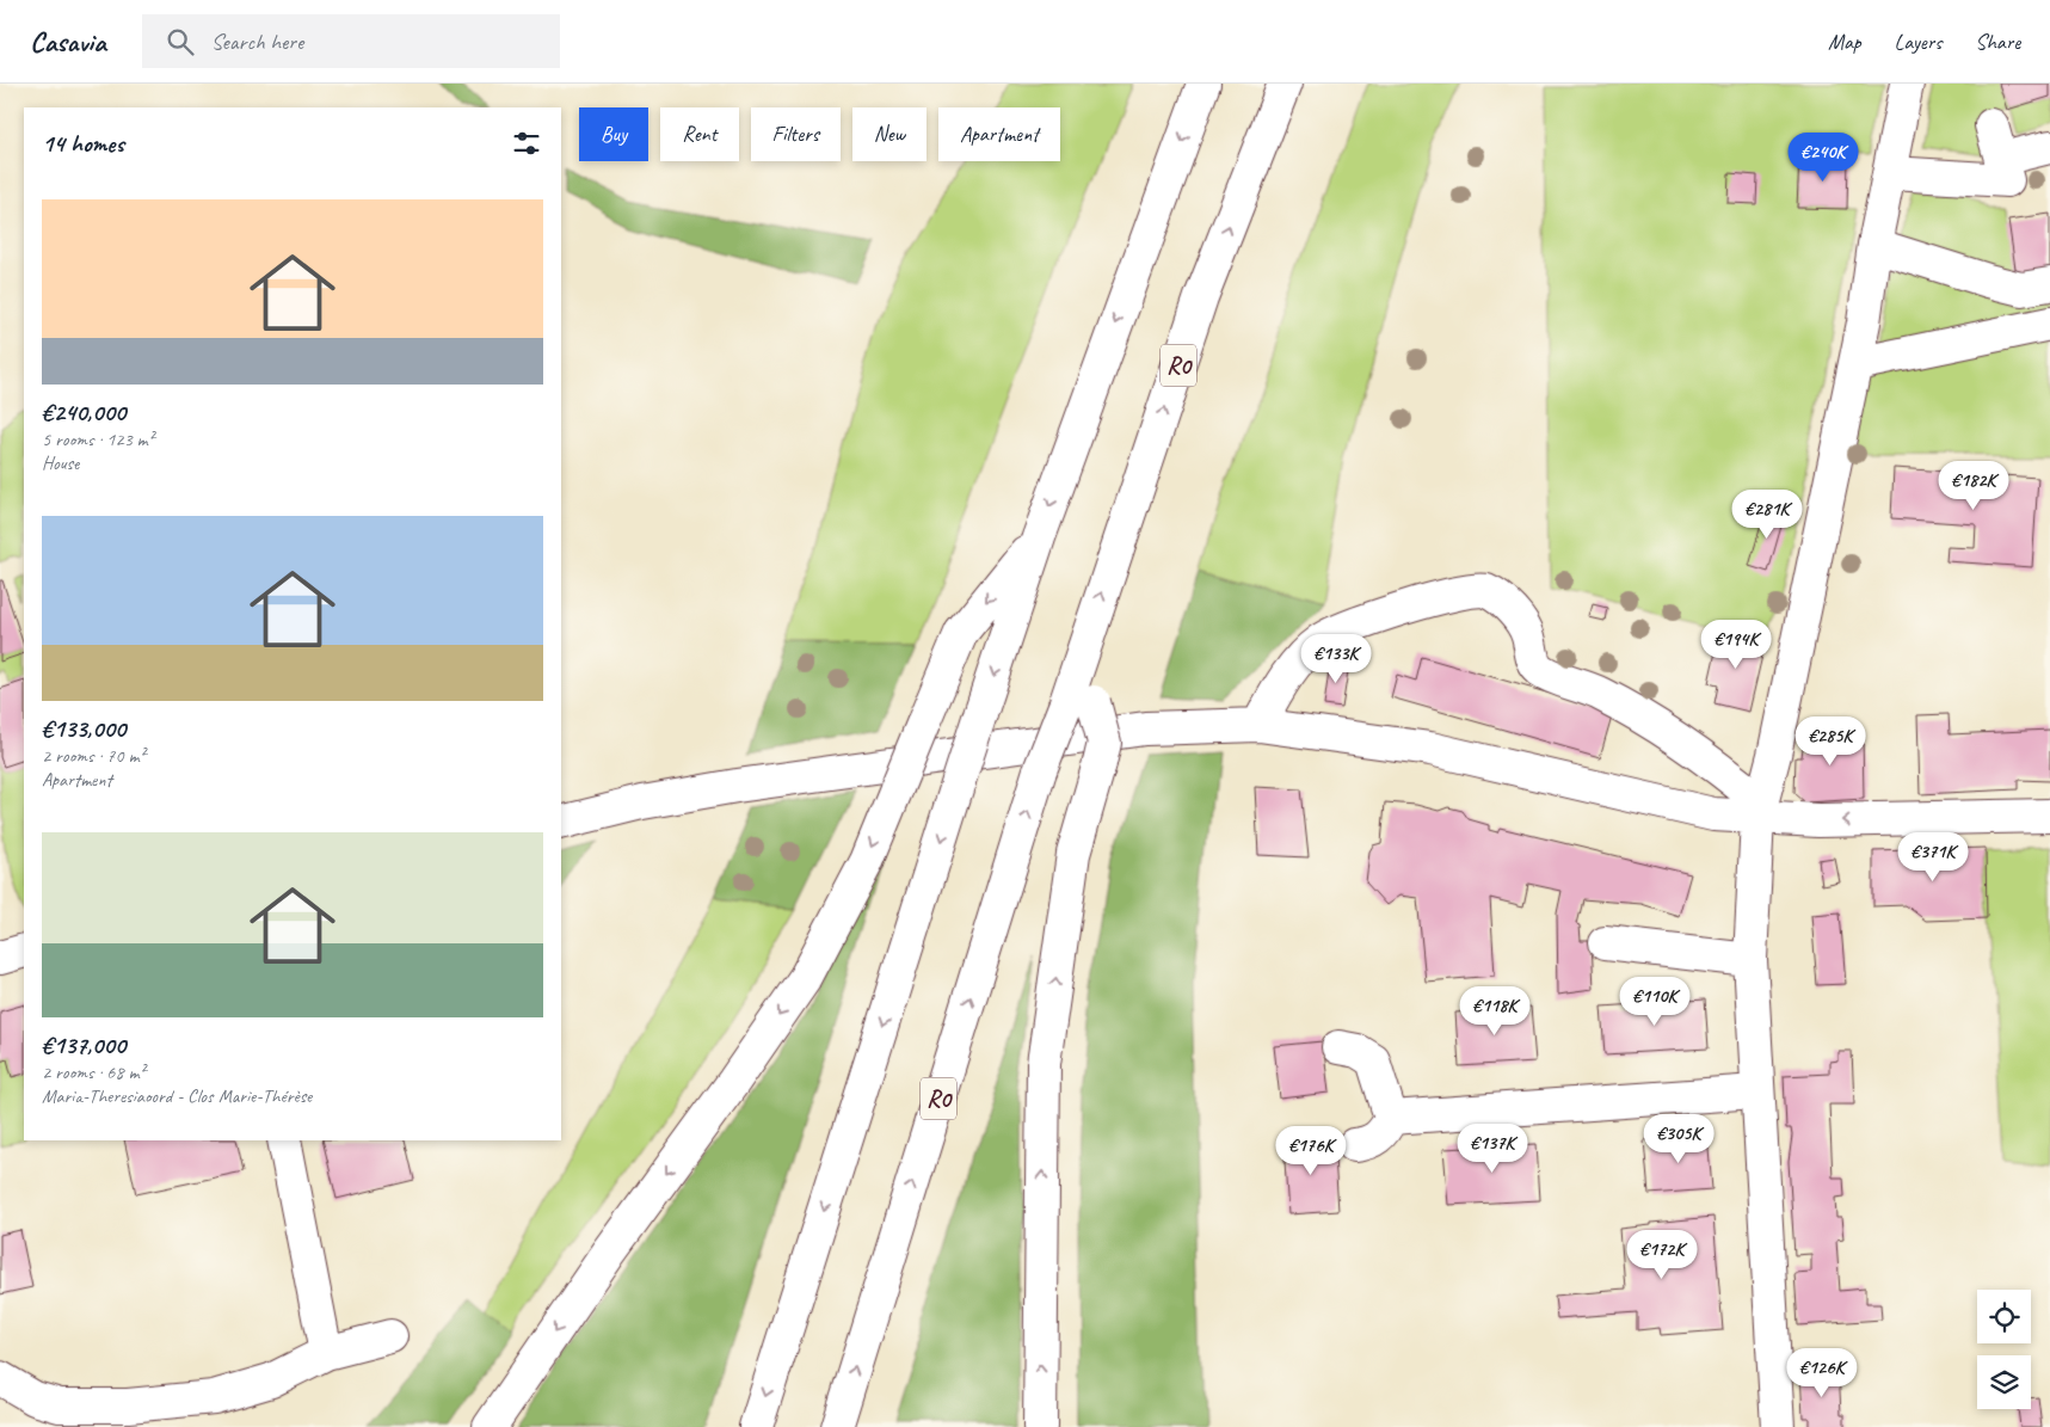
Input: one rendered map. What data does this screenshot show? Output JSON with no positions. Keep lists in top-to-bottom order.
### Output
{
  "streets": {
    "main road": ["R0"]
  },
  "page": {
    "header": "Casavia",
    "search": "Search here",
    "nav": ["Map", "Layers", "Share"],
    "chip": [
      "Buy",
      "Rent",
      "Filters",
      "New",
      "Apartment"
    ],
    "heading": "14 homes",
    "price": [
      "€240K",
      "€182K",
      "€281K",
      "€194K",
      "€133K",
      "€285K",
      "€371K",
      "€110K",
      "€118K",
      "€305K",
      "€137K",
      "€176K",
      "€172K",
      "€126K"
    ],
    "list": [
      {
        "name": "€240,000",
        "note": "5 rooms · 123 m² · House"
      },
      {
        "name": "€133,000",
        "note": "2 rooms · 70 m² · Apartment"
      },
      {
        "name": "€137,000",
        "note": "2 rooms · 68 m² · Maria-Theresiaoord - Clos Marie-Thérèse"
      }
    ]
  }
}
